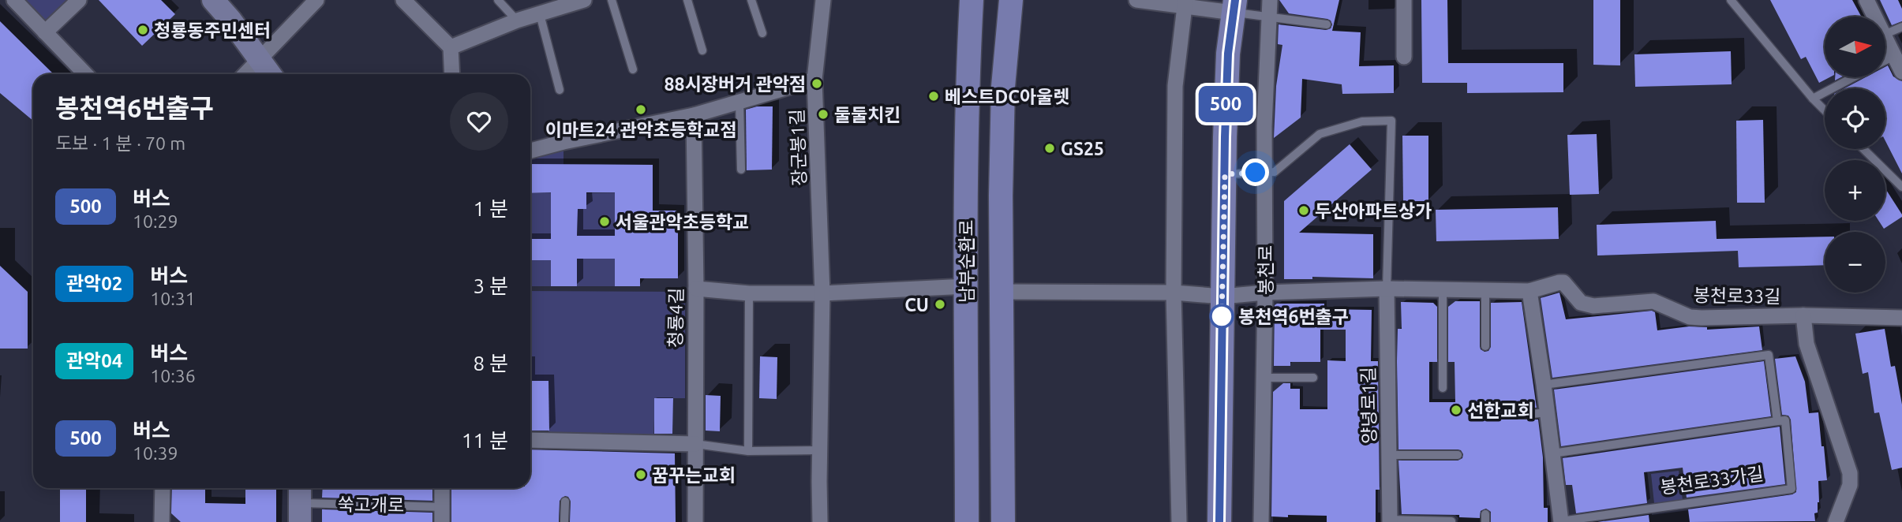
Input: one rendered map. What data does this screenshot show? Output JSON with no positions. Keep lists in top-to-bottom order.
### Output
{
  "streets": {
    "main road": ["남부순환로"],
    "street": [
      "장군봉1길",
      "봉천로",
      "봉천로33길",
      "청룡4길",
      "양녕로1길",
      "봉천로33가길"
    ],
    "lane": ["쑥고개로"]
  },
  "crossings": [
    ["남부순환로", "봉천로33길"],
    ["봉천로", "봉천로33길"],
    ["봉천로33길", "양녕로1길"],
    ["봉천로33길", "봉천로33가길"]
  ],
  "places": [
    "청룡동주민센터",
    "88시장버거 관악점",
    "베스트DC아울렛",
    "이마트24 관악초등학교점",
    "둘둘치킨",
    "GS25",
    "두산아파트상가",
    "서울관악초등학교",
    "CU",
    "봉천역6번출구",
    "선한교회",
    "꿈꾸는교회"
  ],
  "lines": ["bus line 500"],
  "north": "right",
  "page": {
    "on_map": "500",
    "map_buttons": ["+", "−"],
    "heading": ["봉천역6번출구", "도보 · 1 분 · 70 m"],
    "list": [
      {
        "mark": "500",
        "name": "버스",
        "note": "10:29",
        "value": "1 분"
      },
      {
        "mark": "관악02",
        "name": "버스",
        "note": "10:31",
        "value": "3 분"
      },
      {
        "mark": "관악04",
        "name": "버스",
        "note": "10:36",
        "value": "8 분"
      },
      {
        "mark": "500",
        "name": "버스",
        "note": "10:39",
        "value": "11 분"
      }
    ]
  }
}
